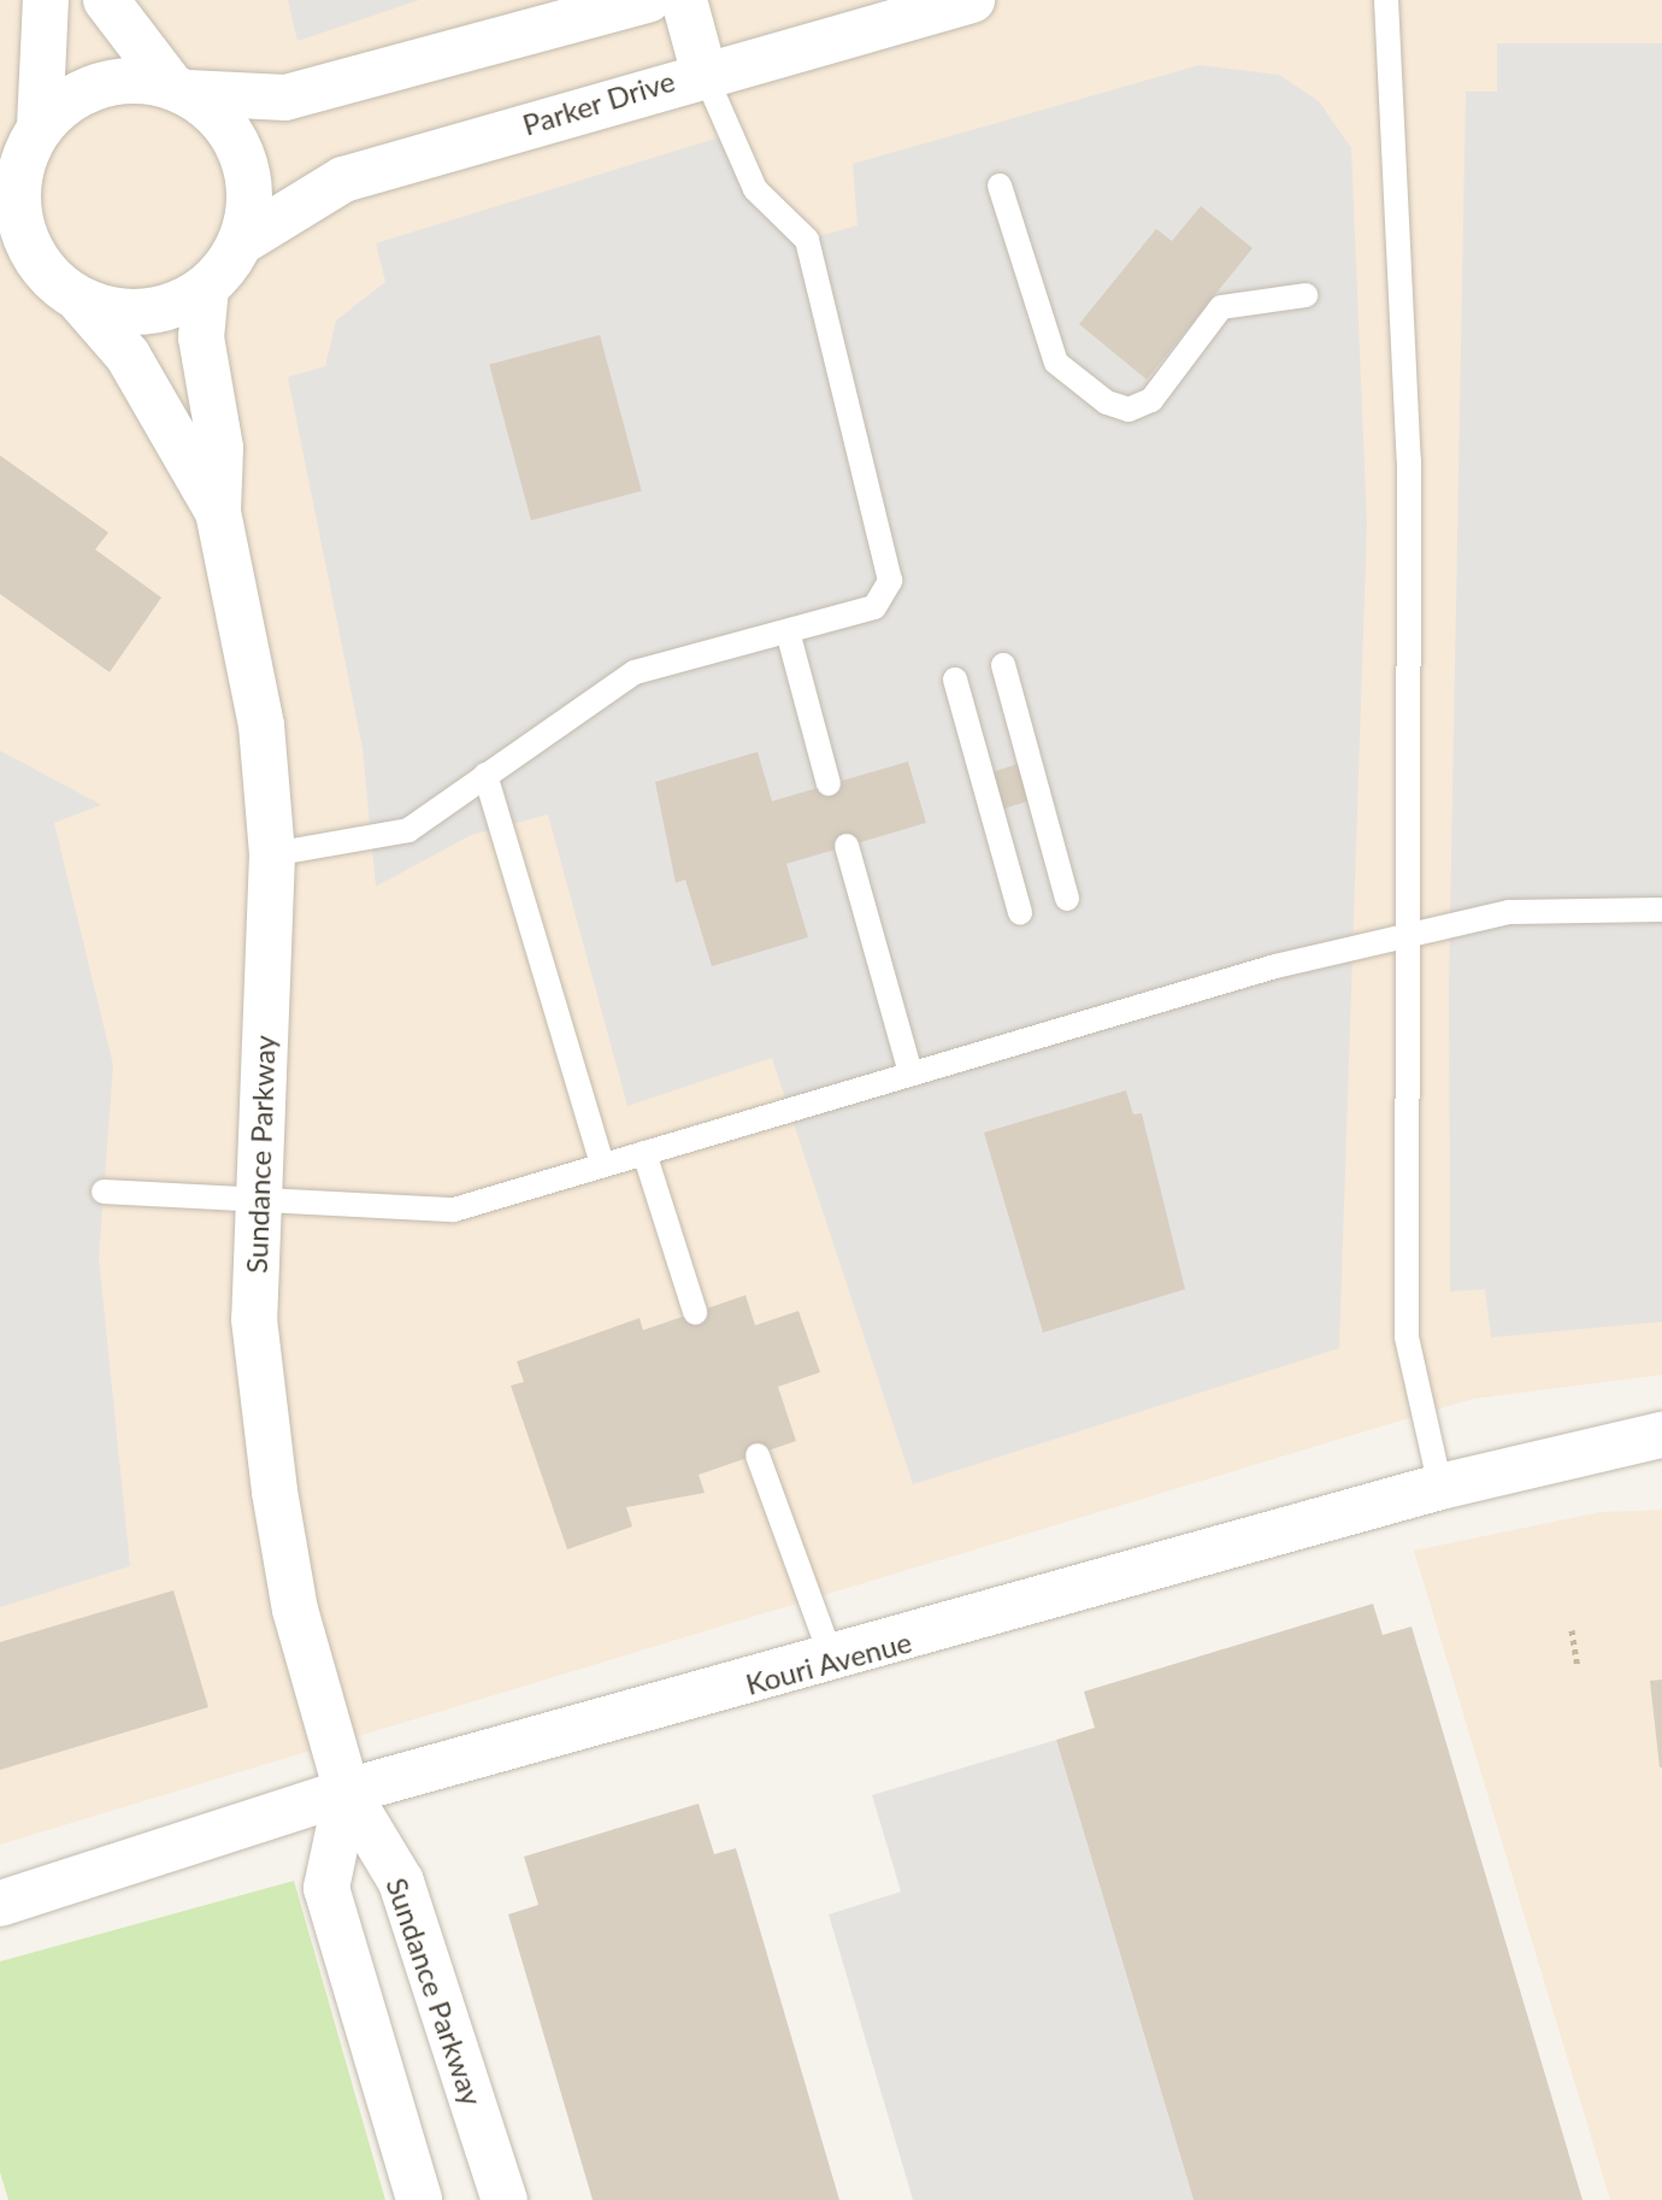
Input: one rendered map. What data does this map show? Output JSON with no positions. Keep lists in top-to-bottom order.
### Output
{
  "streets": {
    "street": ["Parker Drive", "Sundance Parkway", "Kouri Avenue"]
  },
  "crossings": [
    ["Parker Drive", "Sundance Parkway"],
    ["Sundance Parkway", "Kouri Avenue"]
  ]
}
